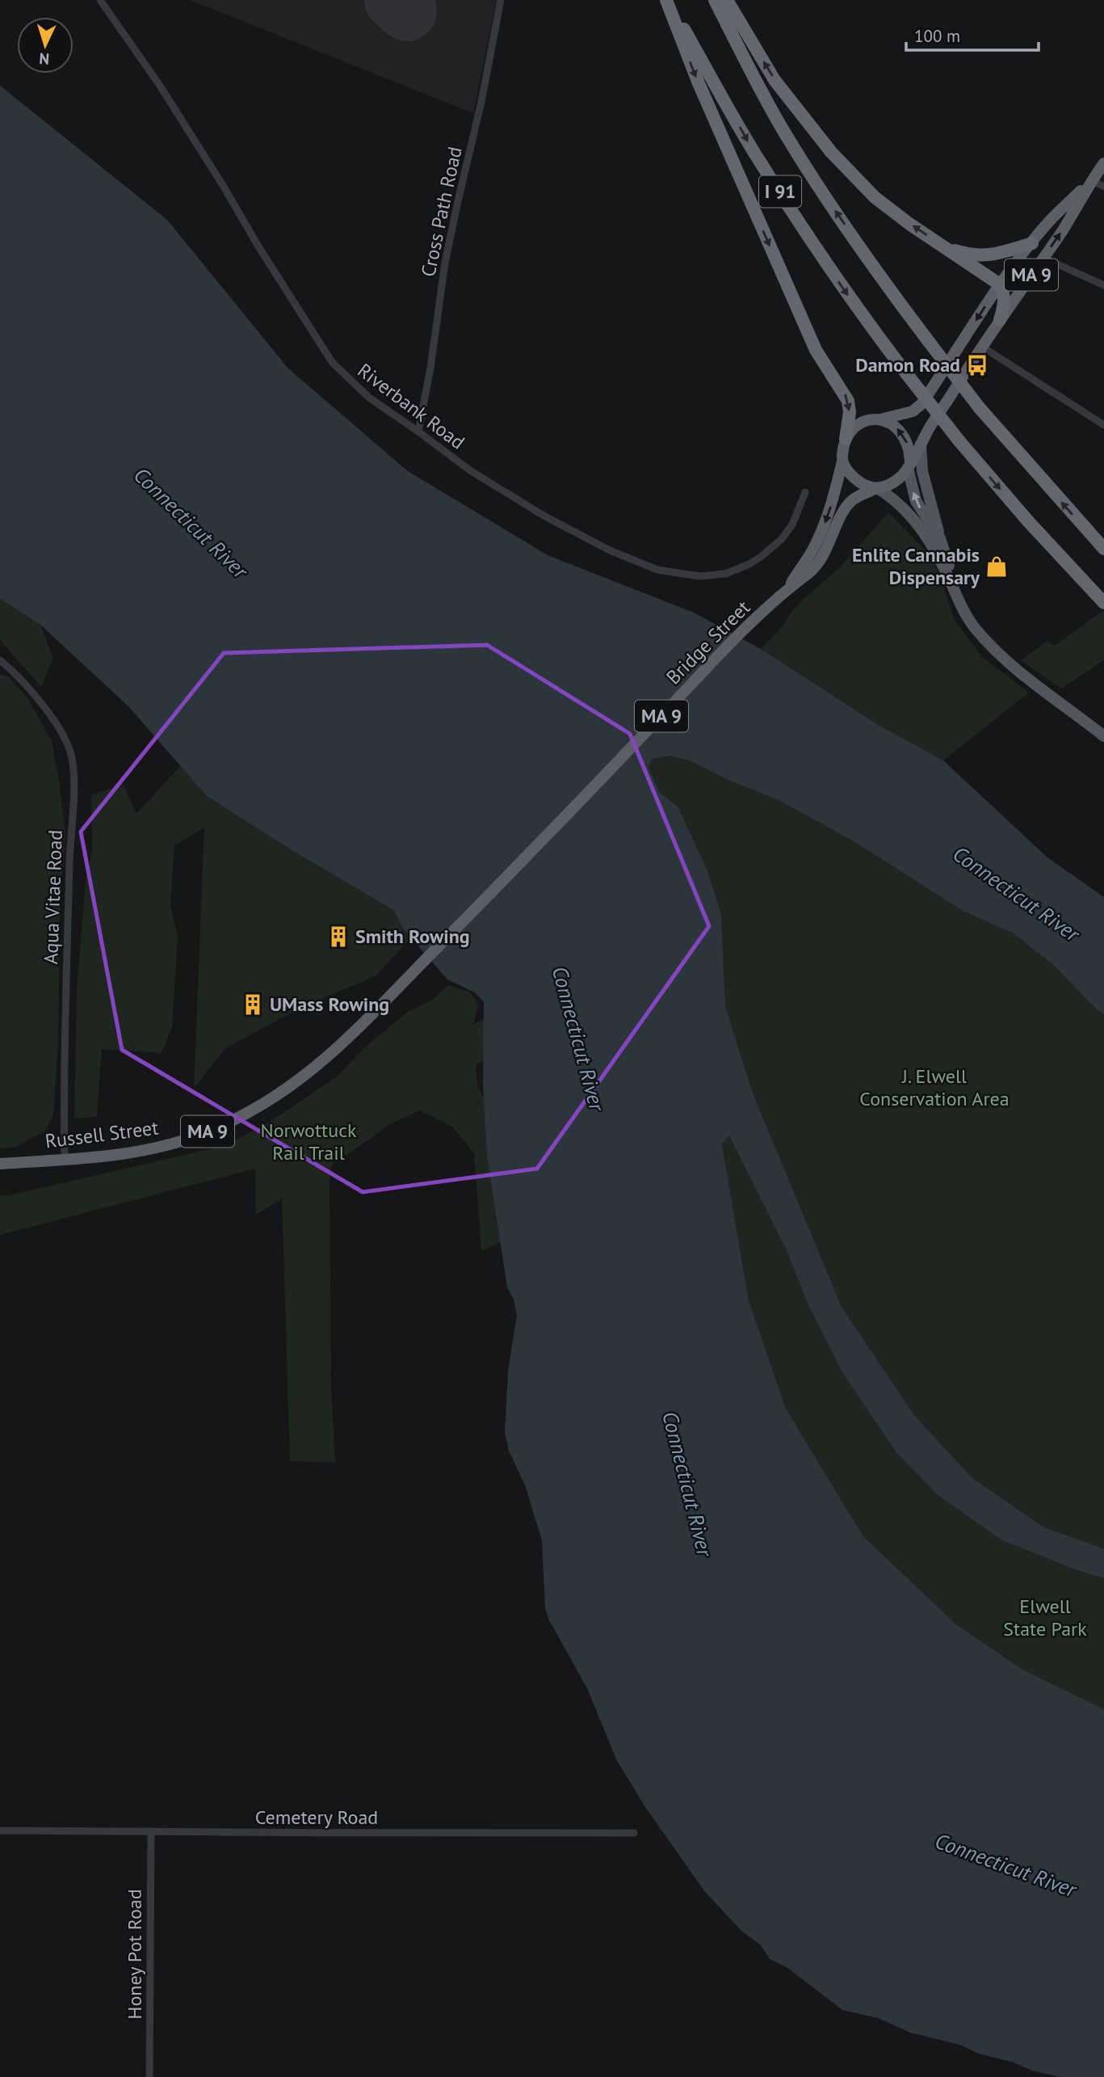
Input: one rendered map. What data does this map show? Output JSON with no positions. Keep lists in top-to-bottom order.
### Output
{
  "streets": {
    "highway": [
      "I 91",
      "MA 9",
      "Bridge Street",
      "Russell Street"
    ],
    "street": [
      "Cross Path Road",
      "Riverbank Road",
      "Aqua Vitae Road",
      "Cemetery Road",
      "Honey Pot Road"
    ]
  },
  "crossings": [
    ["Cross Path Road", "Riverbank Road"],
    ["MA 9", "Bridge Street"],
    ["Bridge Street", "Russell Street"],
    ["Aqua Vitae Road", "Russell Street"],
    ["Cemetery Road", "Honey Pot Road"]
  ],
  "water": ["Connecticut River"],
  "parks": ["J. Elwell Conservation Area", "Norwottuck Rail Trail", "Elwell State Park"],
  "places": {
    "bus stop": ["Damon Road"],
    "shop": ["Enlite Cannabis Dispensary"],
    "building": ["Smith Rowing", "UMass Rowing"]
  },
  "scale_bar": "100 m",
  "north": "bottom"
}
